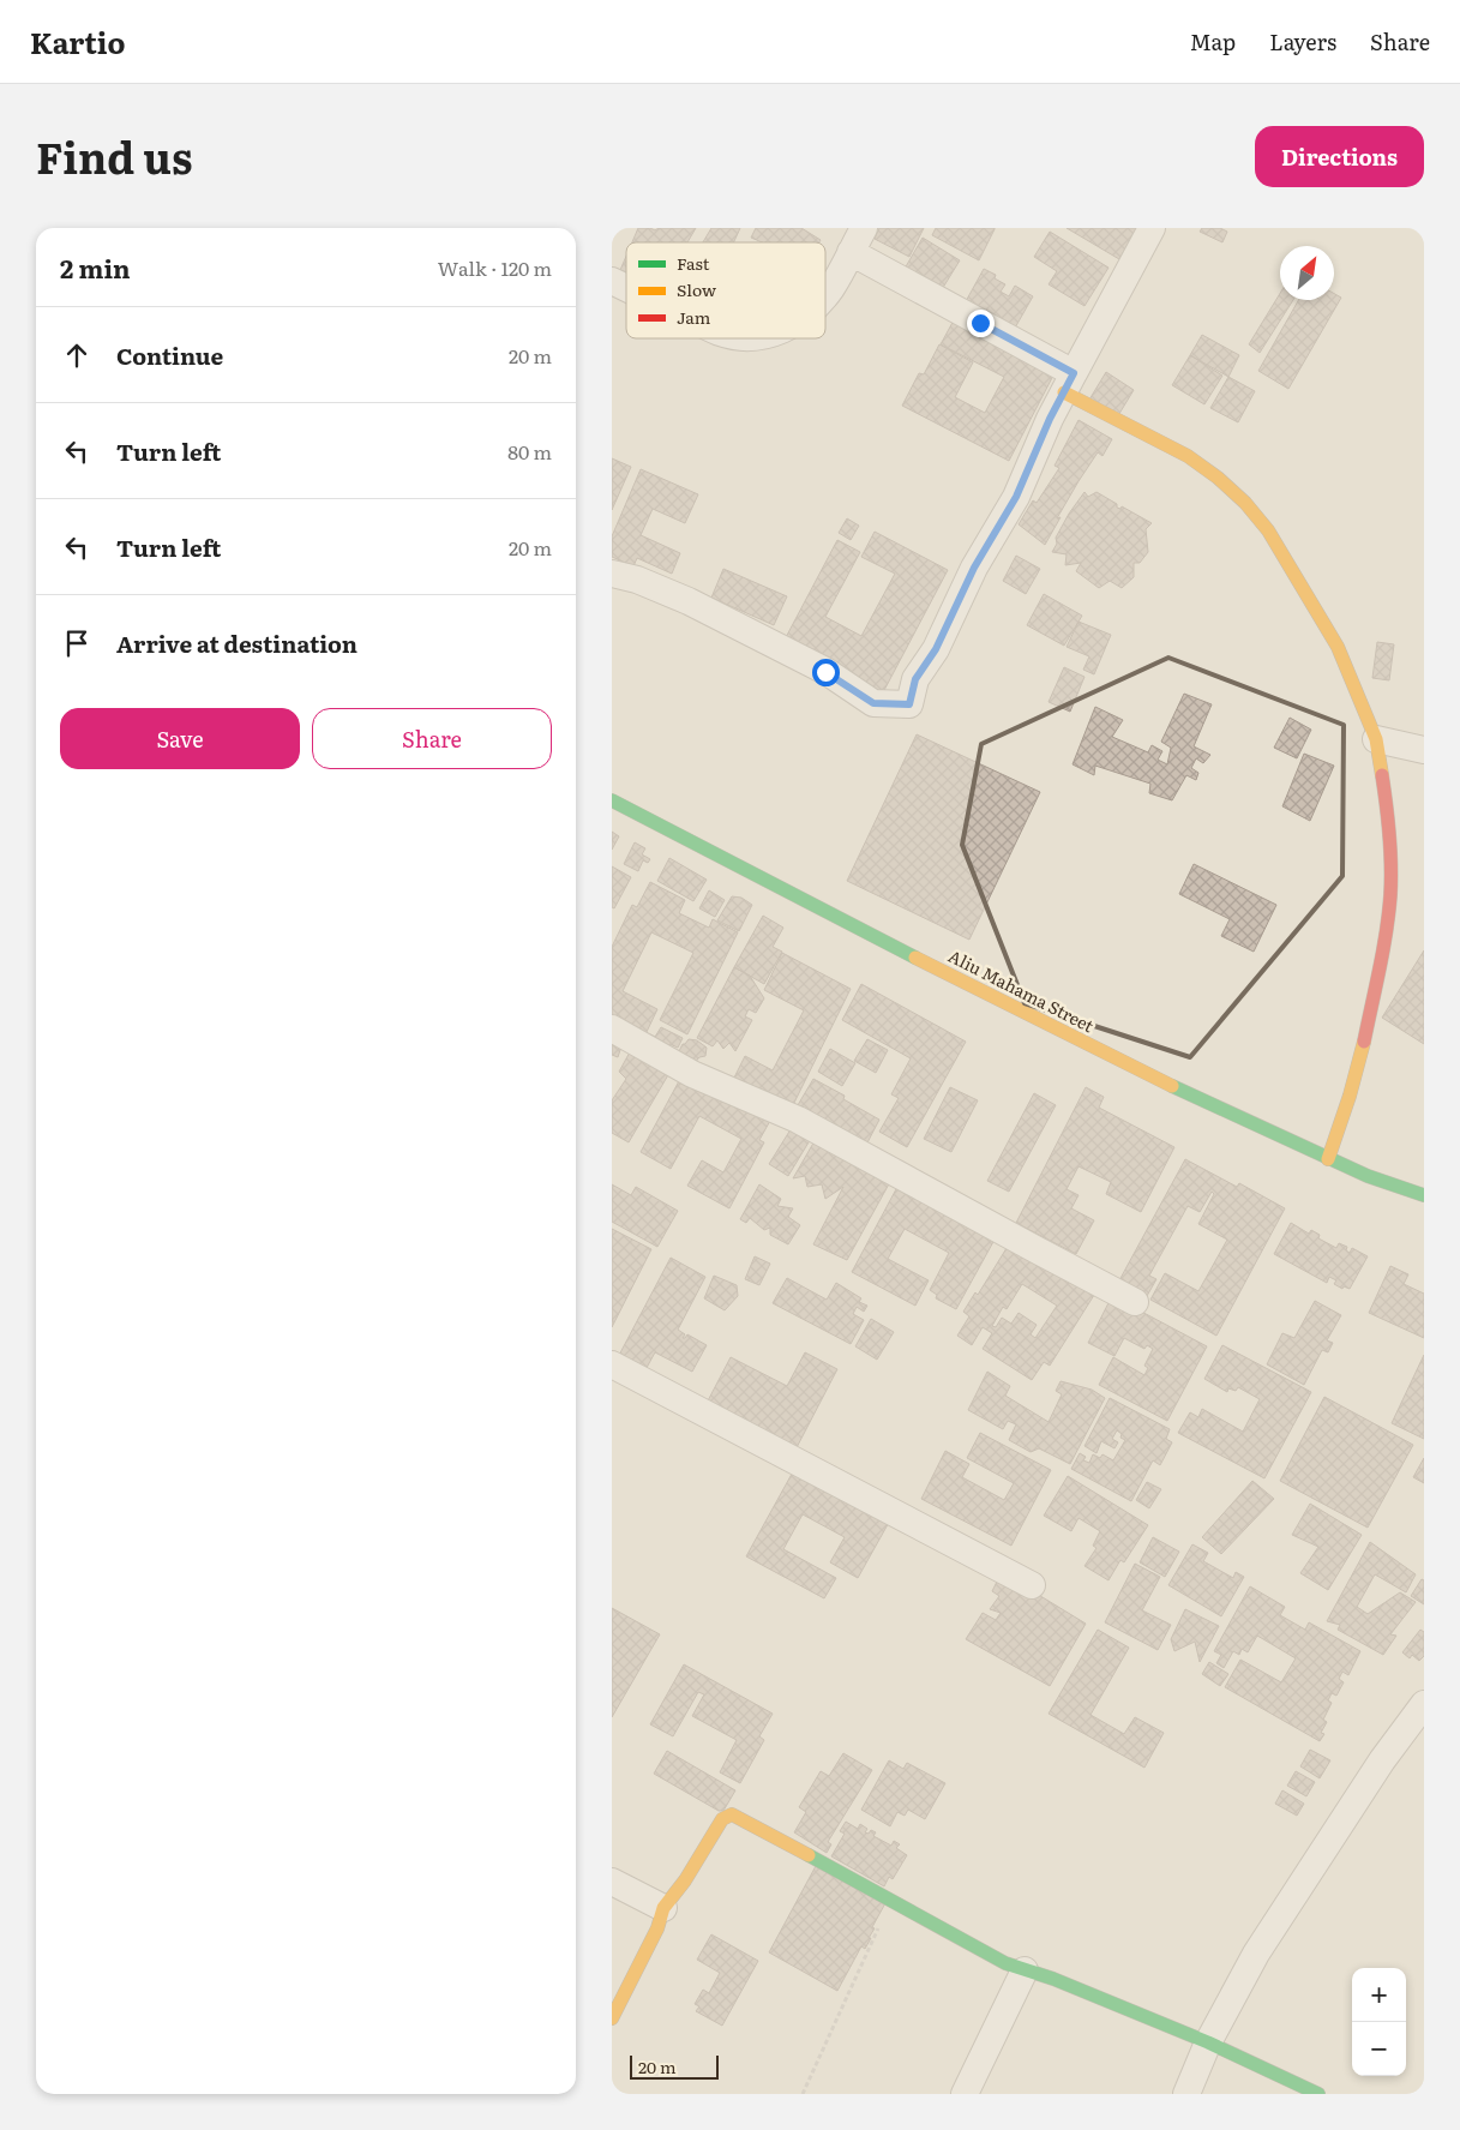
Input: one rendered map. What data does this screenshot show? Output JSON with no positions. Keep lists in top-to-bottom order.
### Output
{
  "streets": {
    "street": ["Aliu Mahama Street"]
  },
  "legend": ["Fast", "Slow", "Jam"],
  "scale_bar": "20 m",
  "north": "top right",
  "page": {
    "header": "Kartio",
    "nav": ["Map", "Layers", "Share"],
    "title": "Find us",
    "buttons": [
      "Directions",
      ["Save", "Share"]
    ],
    "heading": ["2 min", "Walk · 120 m"],
    "list": [
      ["Continue", "20 m"],
      ["Turn left", "80 m"],
      ["Turn left", "20 m"],
      "Arrive at destination"
    ],
    "map_buttons": ["+", "−"],
    "scale": "20 m"
  }
}
